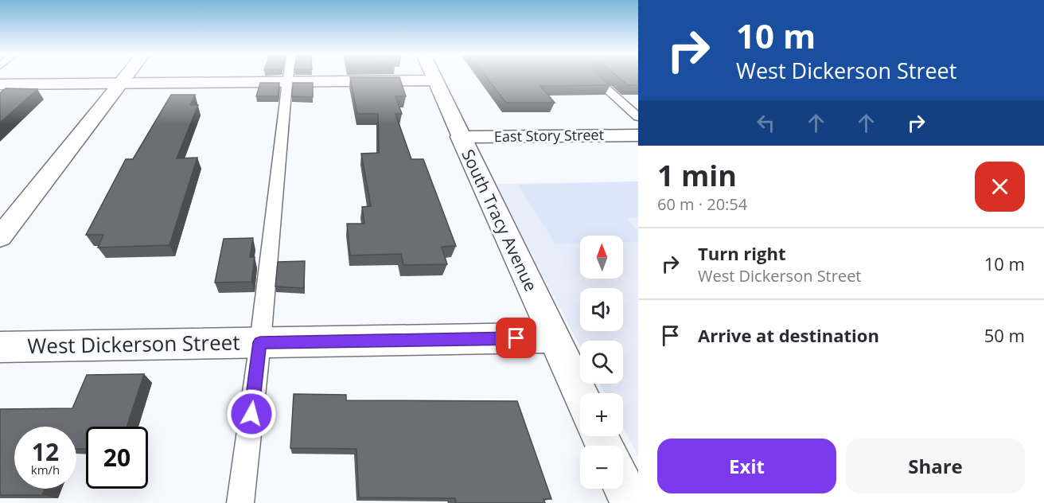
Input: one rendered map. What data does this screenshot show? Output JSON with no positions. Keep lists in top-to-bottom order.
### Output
{
  "streets": {
    "street": ["East Story Street", "South Tracy Avenue", "West Dickerson Street"]
  },
  "crossings": [
    ["East Story Street", "South Tracy Avenue"],
    ["South Tracy Avenue", "West Dickerson Street"]
  ],
  "north": "top",
  "page": {
    "turn": ["10 m", "West Dickerson Street"],
    "heading": ["1 min", "60 m · 20:54"],
    "list": [
      {
        "name": "Turn right",
        "note": "West Dickerson Street",
        "value": "10 m"
      },
      {
        "name": "Arrive at destination",
        "value": "50 m"
      }
    ],
    "map_buttons": ["+", "−"],
    "speed": "12 km/h",
    "limit": "20",
    "buttons": ["Exit", "Share"]
  }
}
